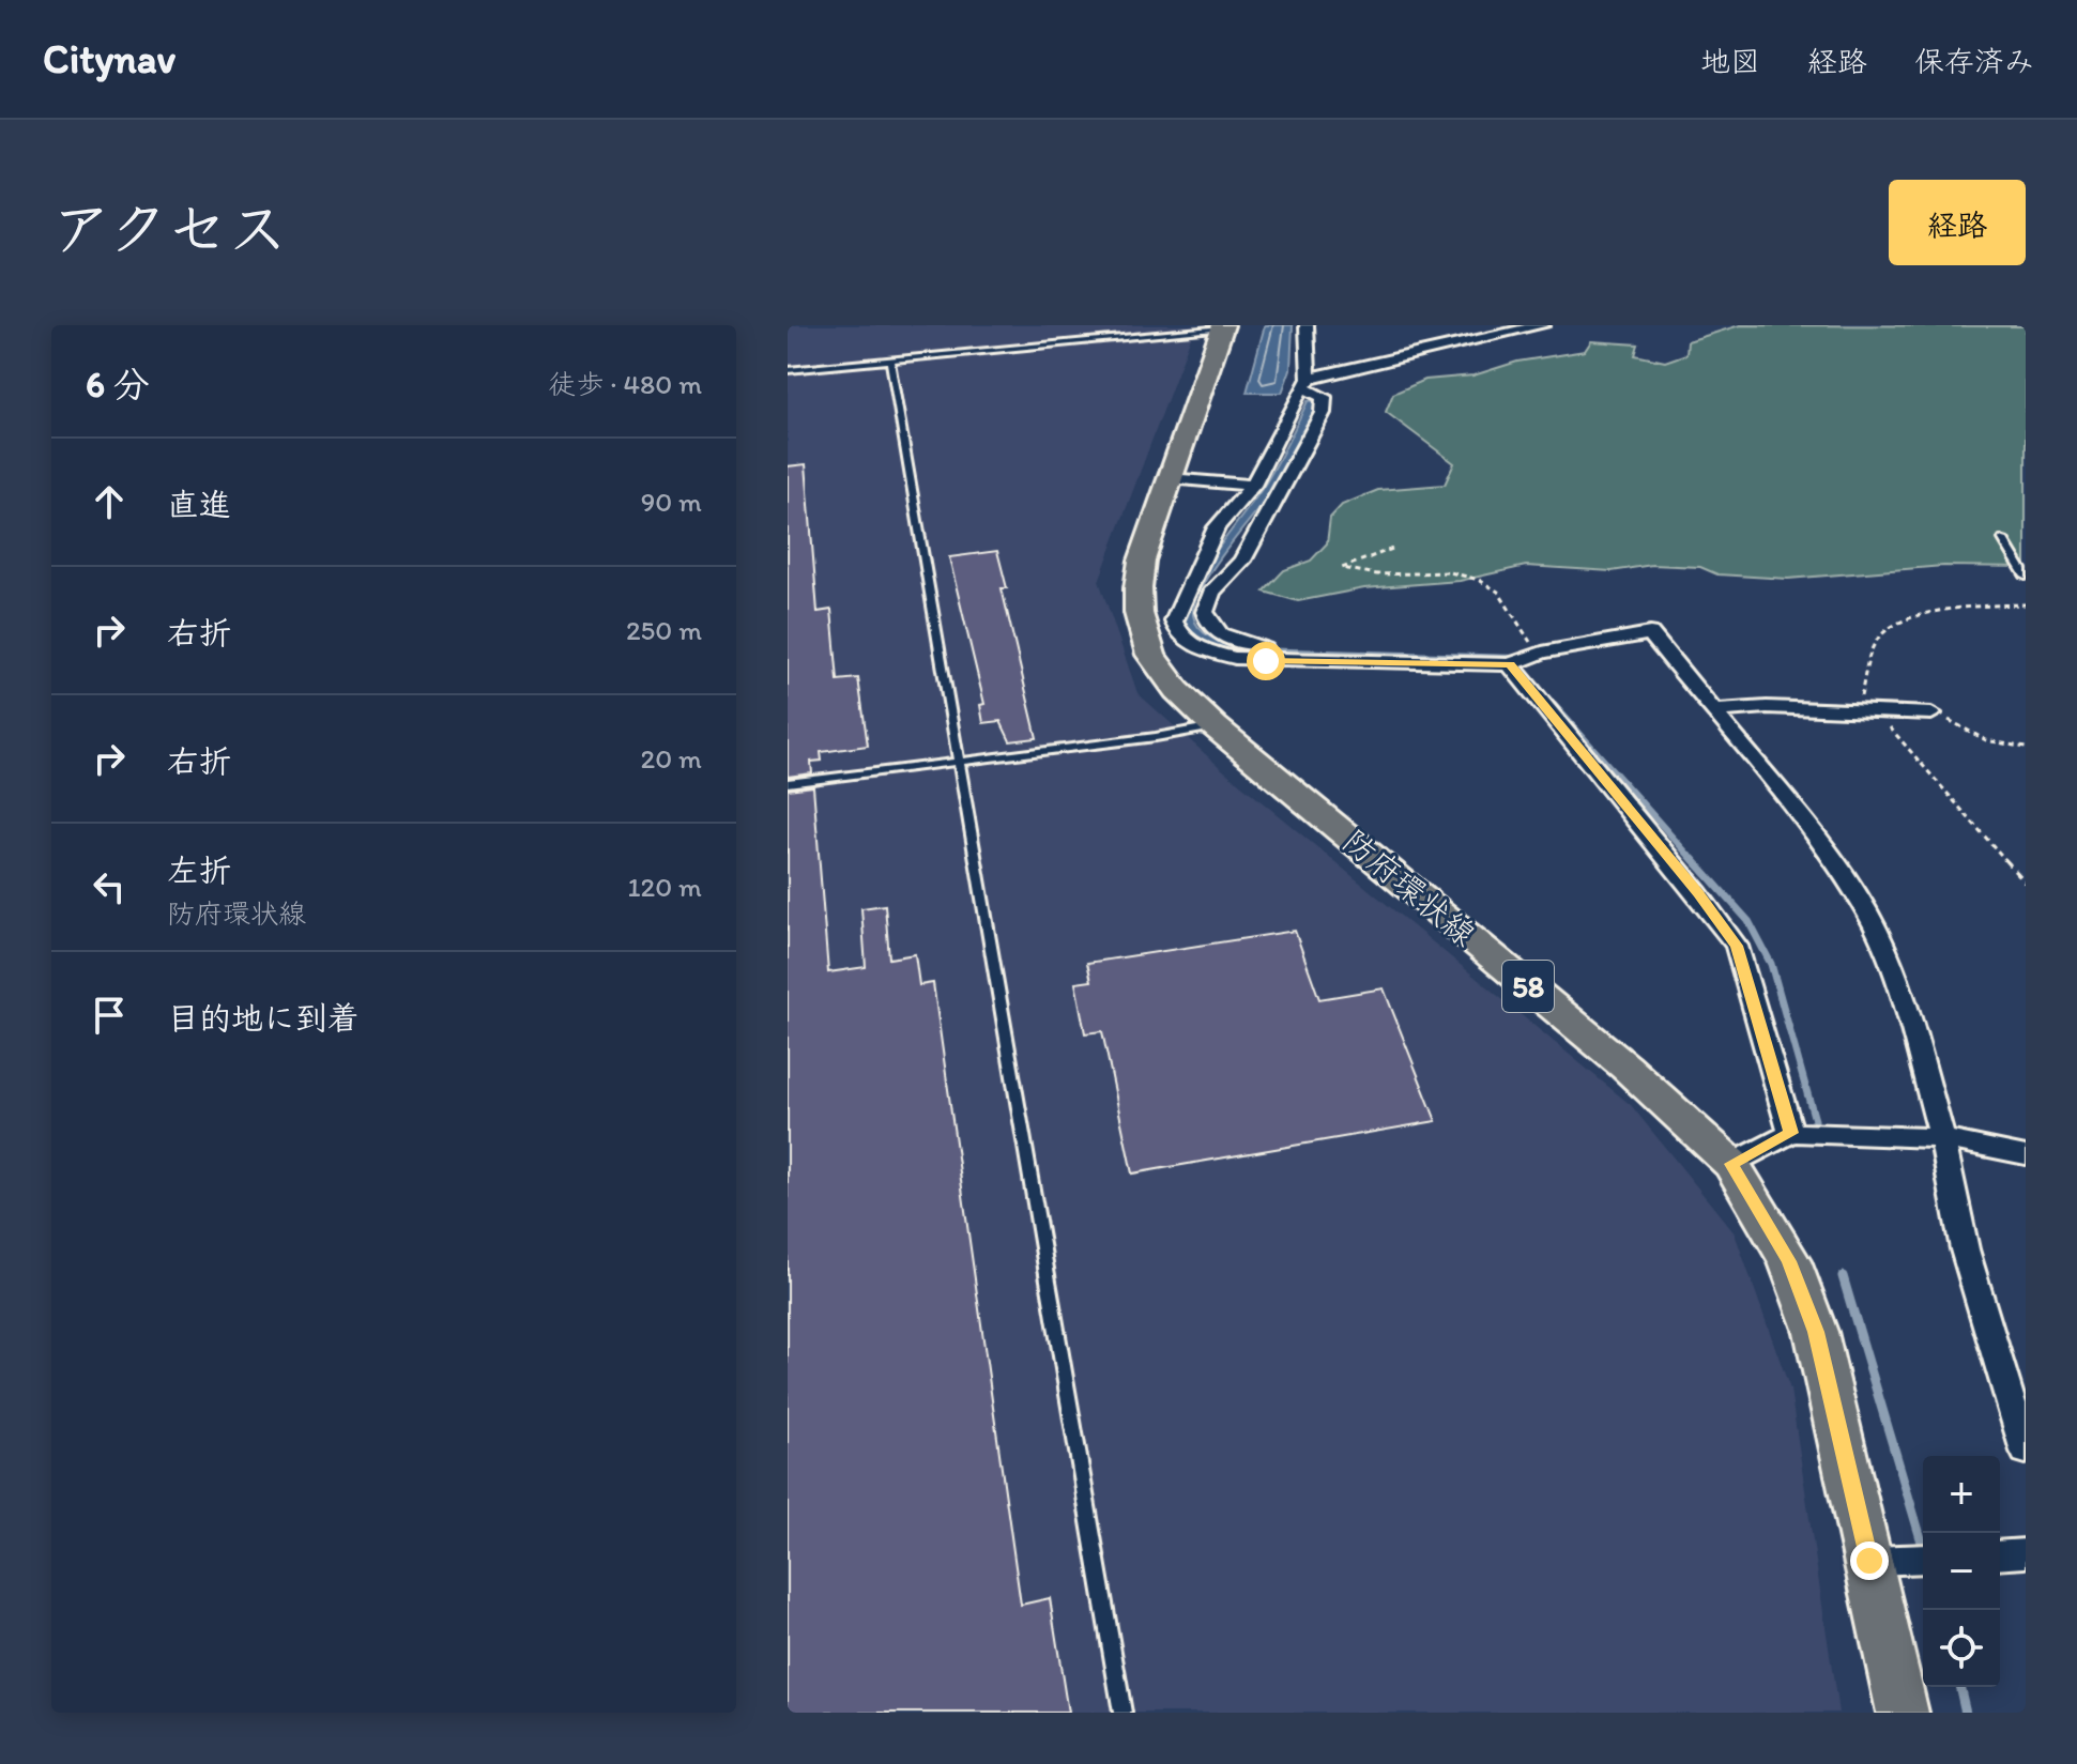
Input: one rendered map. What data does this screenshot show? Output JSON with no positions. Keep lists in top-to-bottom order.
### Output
{
  "streets": {
    "main road": ["防府環状線", "58"]
  },
  "page": {
    "header": "Citynav",
    "nav": ["地図", "経路", "保存済み"],
    "title": "アクセス",
    "buttons": "経路",
    "heading": ["6 分", "徒歩 · 480 m"],
    "list": [
      ["直進", "90 m"],
      ["右折", "250 m"],
      ["右折", "20 m"],
      ["左折", "防府環状線", "120 m"],
      "目的地に到着"
    ],
    "map_buttons": ["+", "−"]
  }
}
